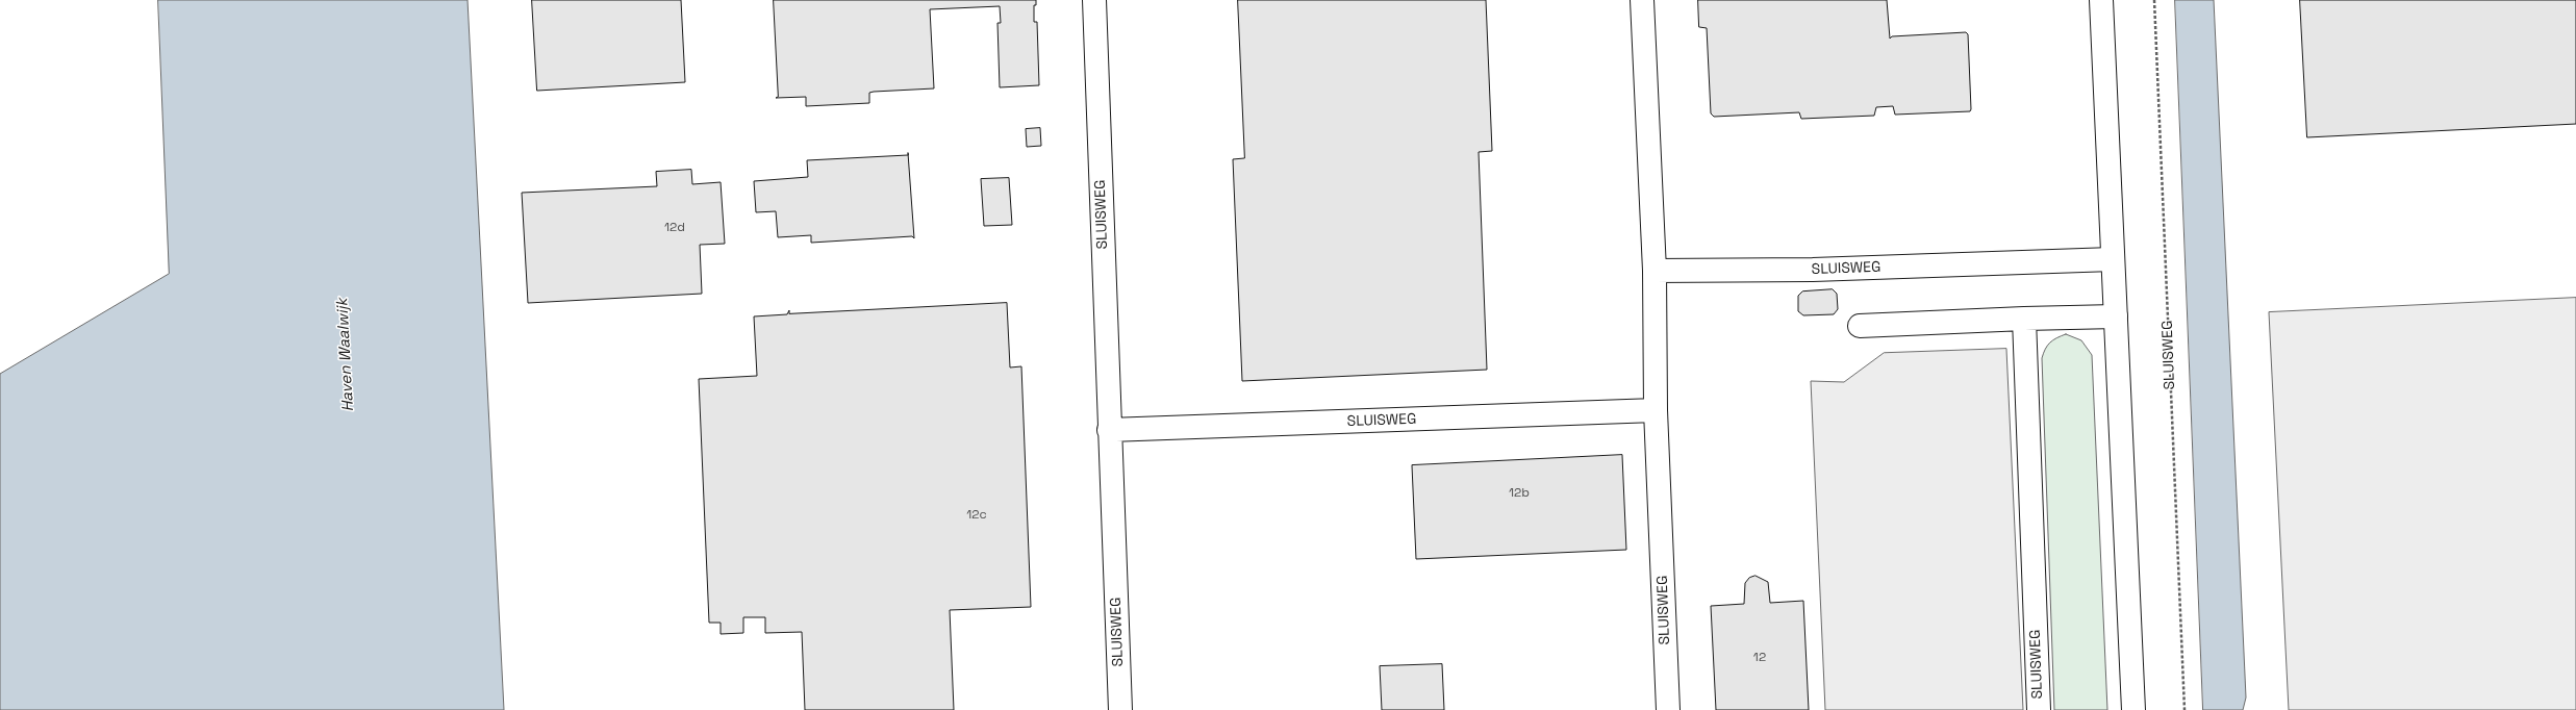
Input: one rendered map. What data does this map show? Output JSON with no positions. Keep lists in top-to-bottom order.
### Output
{
  "streets": {
    "street": ["SLUISWEG"]
  },
  "water": ["Haven Waalwijk"],
  "house_numbers": [
    "12d",
    "12b",
    "12c",
    "12"
  ]
}
